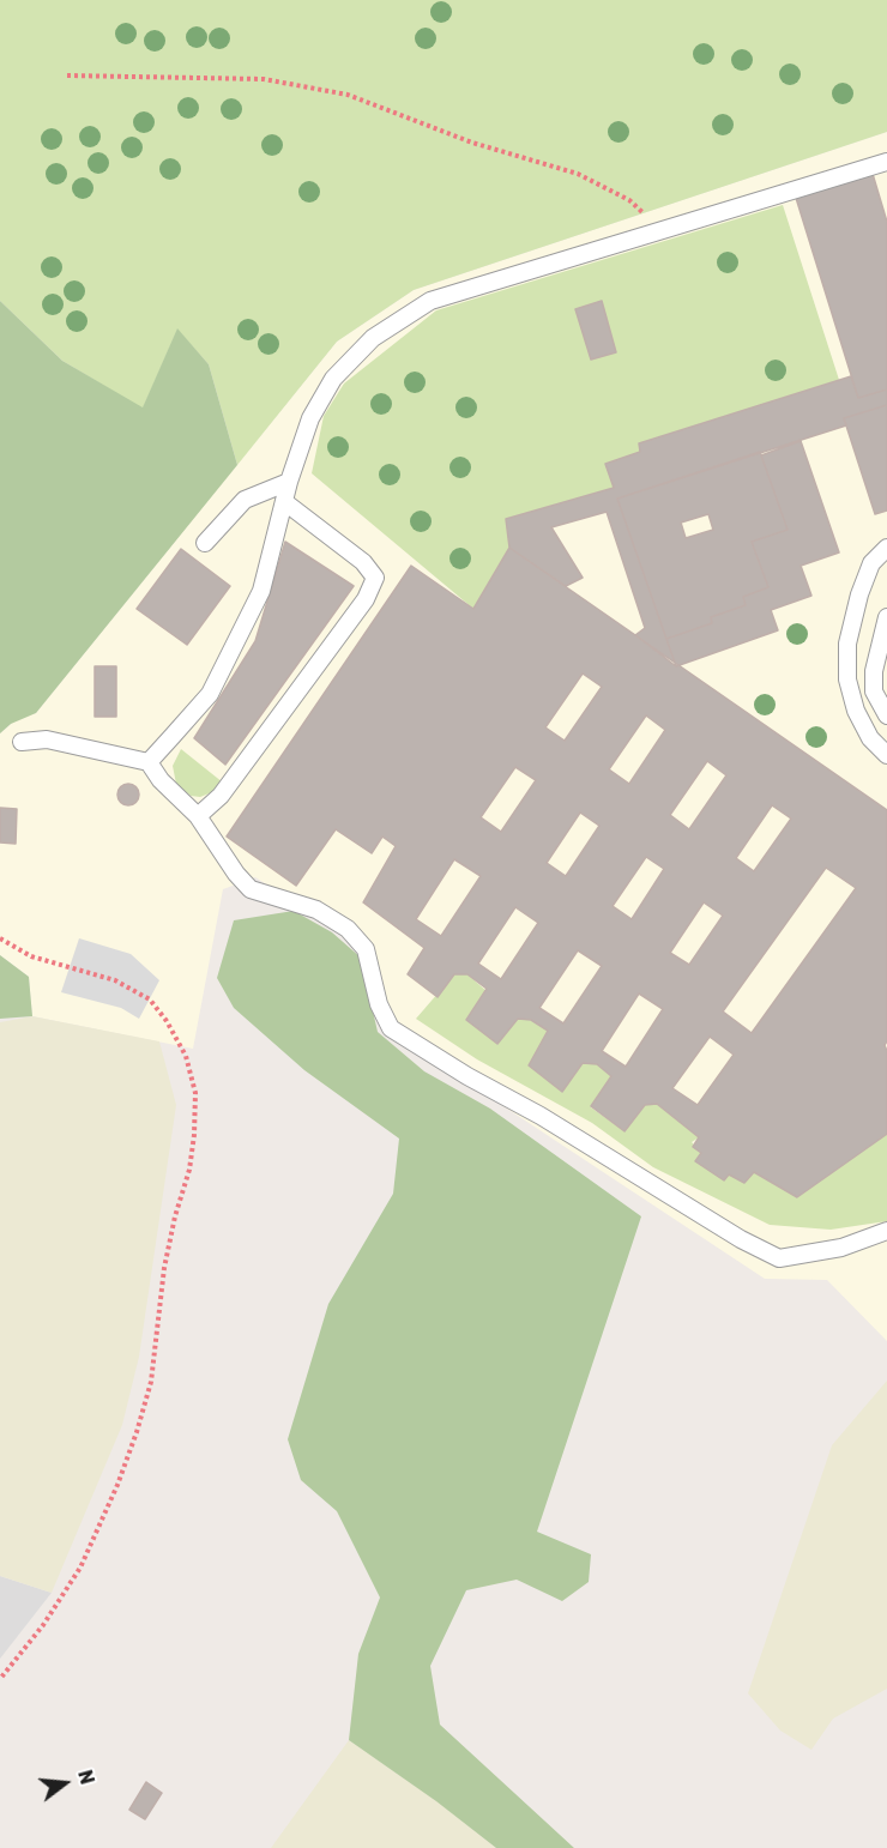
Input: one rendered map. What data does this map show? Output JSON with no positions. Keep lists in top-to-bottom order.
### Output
{
  "north": "right"
}
